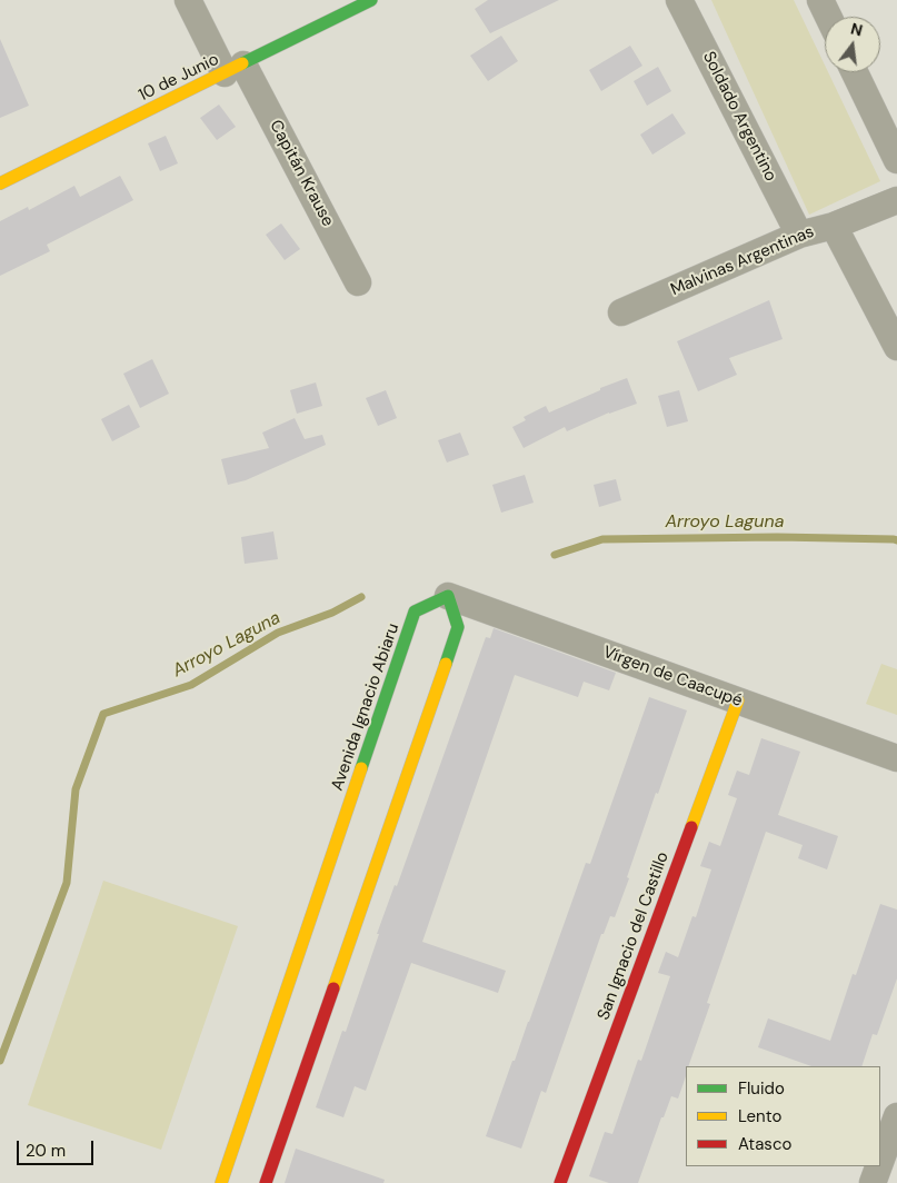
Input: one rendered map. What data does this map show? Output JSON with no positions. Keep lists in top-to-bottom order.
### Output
{
  "streets": {
    "street": [
      "10 de Junio",
      "Soldado Argentino",
      "Capitán Krause",
      "Malvinas Argentinas",
      "Vírgen de Caacupé",
      "Avenida Ignacio Abiaru",
      "San Ignacio del Castillo"
    ]
  },
  "crossings": [
    ["10 de Junio", "Capitán Krause"],
    ["Soldado Argentino", "Malvinas Argentinas"],
    ["Vírgen de Caacupé", "Avenida Ignacio Abiaru"],
    ["Vírgen de Caacupé", "San Ignacio del Castillo"]
  ],
  "water": ["Arroyo Laguna"],
  "legend": ["Fluido", "Lento", "Atasco"],
  "scale_bar": "20 m",
  "north": "top"
}
